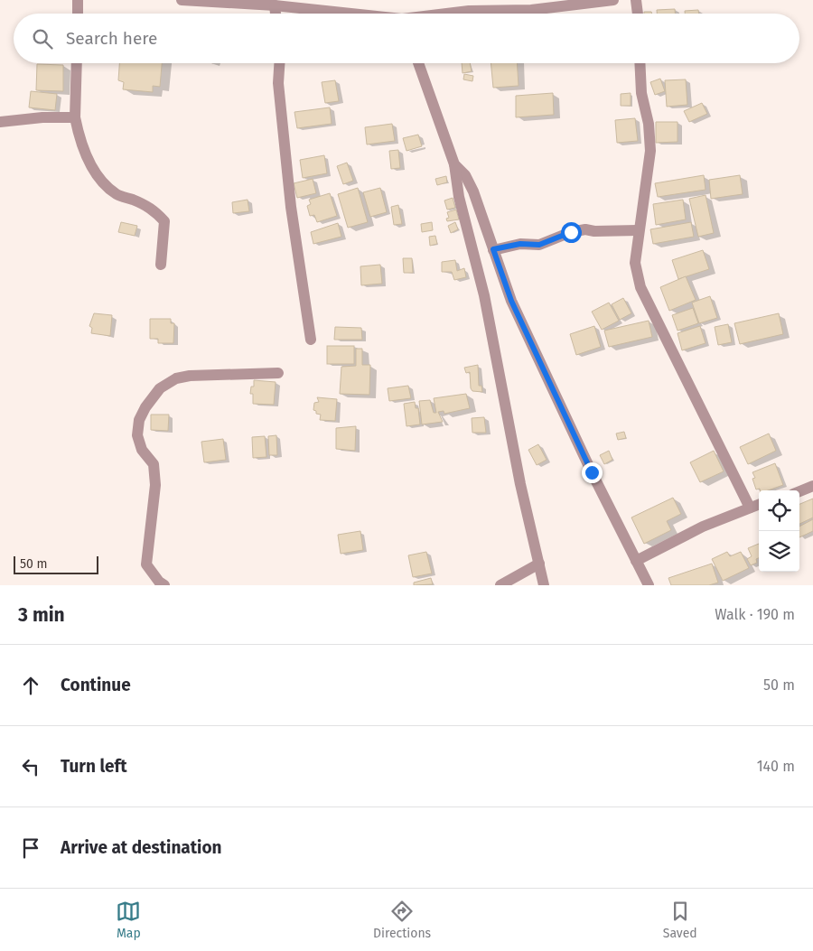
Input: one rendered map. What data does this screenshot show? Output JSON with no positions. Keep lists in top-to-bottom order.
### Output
{
  "scale_bar": "50 m",
  "page": {
    "search": "Search here",
    "scale": "50 m",
    "heading": ["3 min", "Walk · 190 m"],
    "list": [
      ["Continue", "50 m"],
      ["Turn left", "140 m"],
      "Arrive at destination"
    ],
    "nav": ["Map", "Directions", "Saved"]
  }
}
